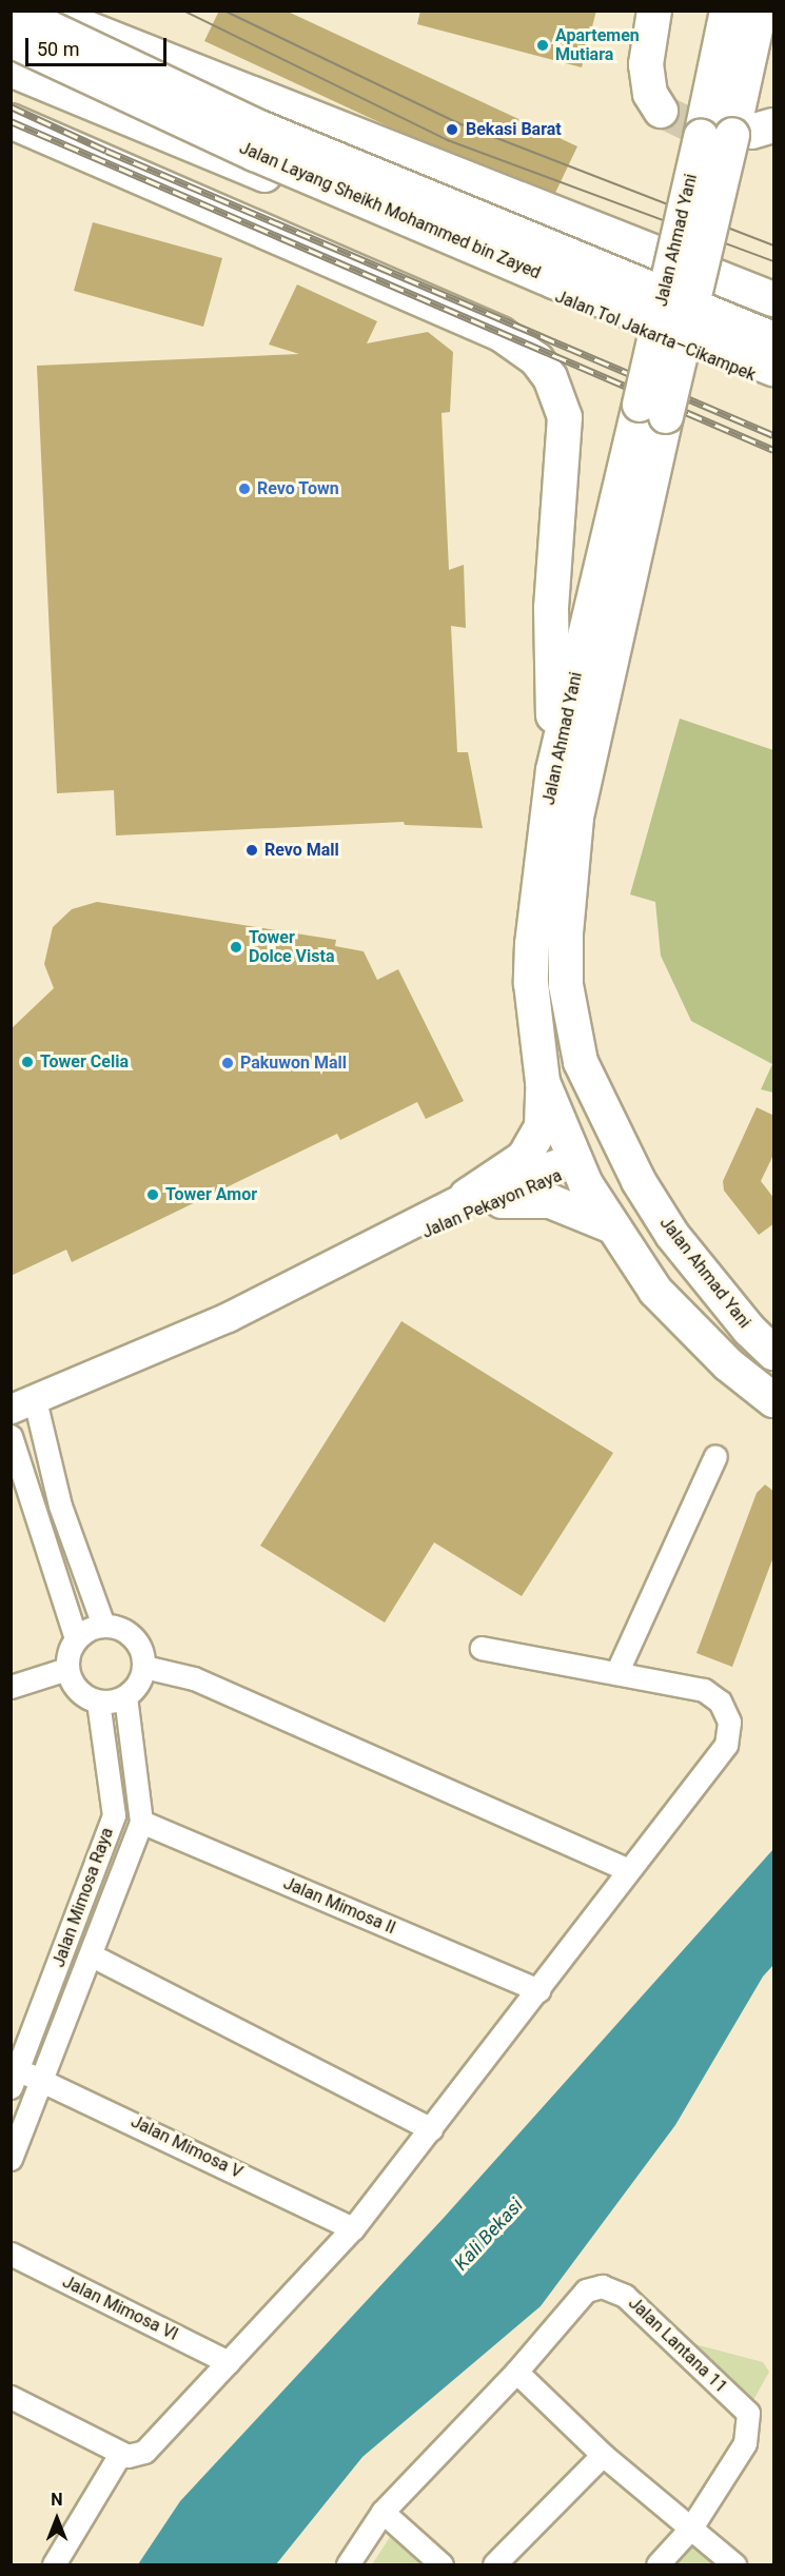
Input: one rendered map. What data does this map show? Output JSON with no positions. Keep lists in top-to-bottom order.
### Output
{
  "streets": {
    "highway": ["Jalan Layang Sheikh Mohammed bin Zayed", "Jalan Ahmad Yani", "Jalan Tol Jakarta–Cikampek"],
    "main road": ["Jalan Pekayon Raya"],
    "street": [
      "Jalan Mimosa Raya",
      "Jalan Mimosa II",
      "Jalan Mimosa V",
      "Jalan Mimosa VI",
      "Jalan Lantana 11"
    ]
  },
  "crossings": [
    ["Jalan Ahmad Yani", "Jalan Pekayon Raya"],
    ["Jalan Mimosa Raya", "Jalan Mimosa V"]
  ],
  "water": ["Kali Bekasi"],
  "places": [
    "Apartemen Mutiara",
    "Bekasi Barat",
    "Revo Town",
    "Revo Mall",
    "Tower Dolce Vista",
    "Tower Celia",
    "Pakuwon Mall",
    "Tower Amor"
  ],
  "scale_bar": "50 m",
  "north": "top"
}
